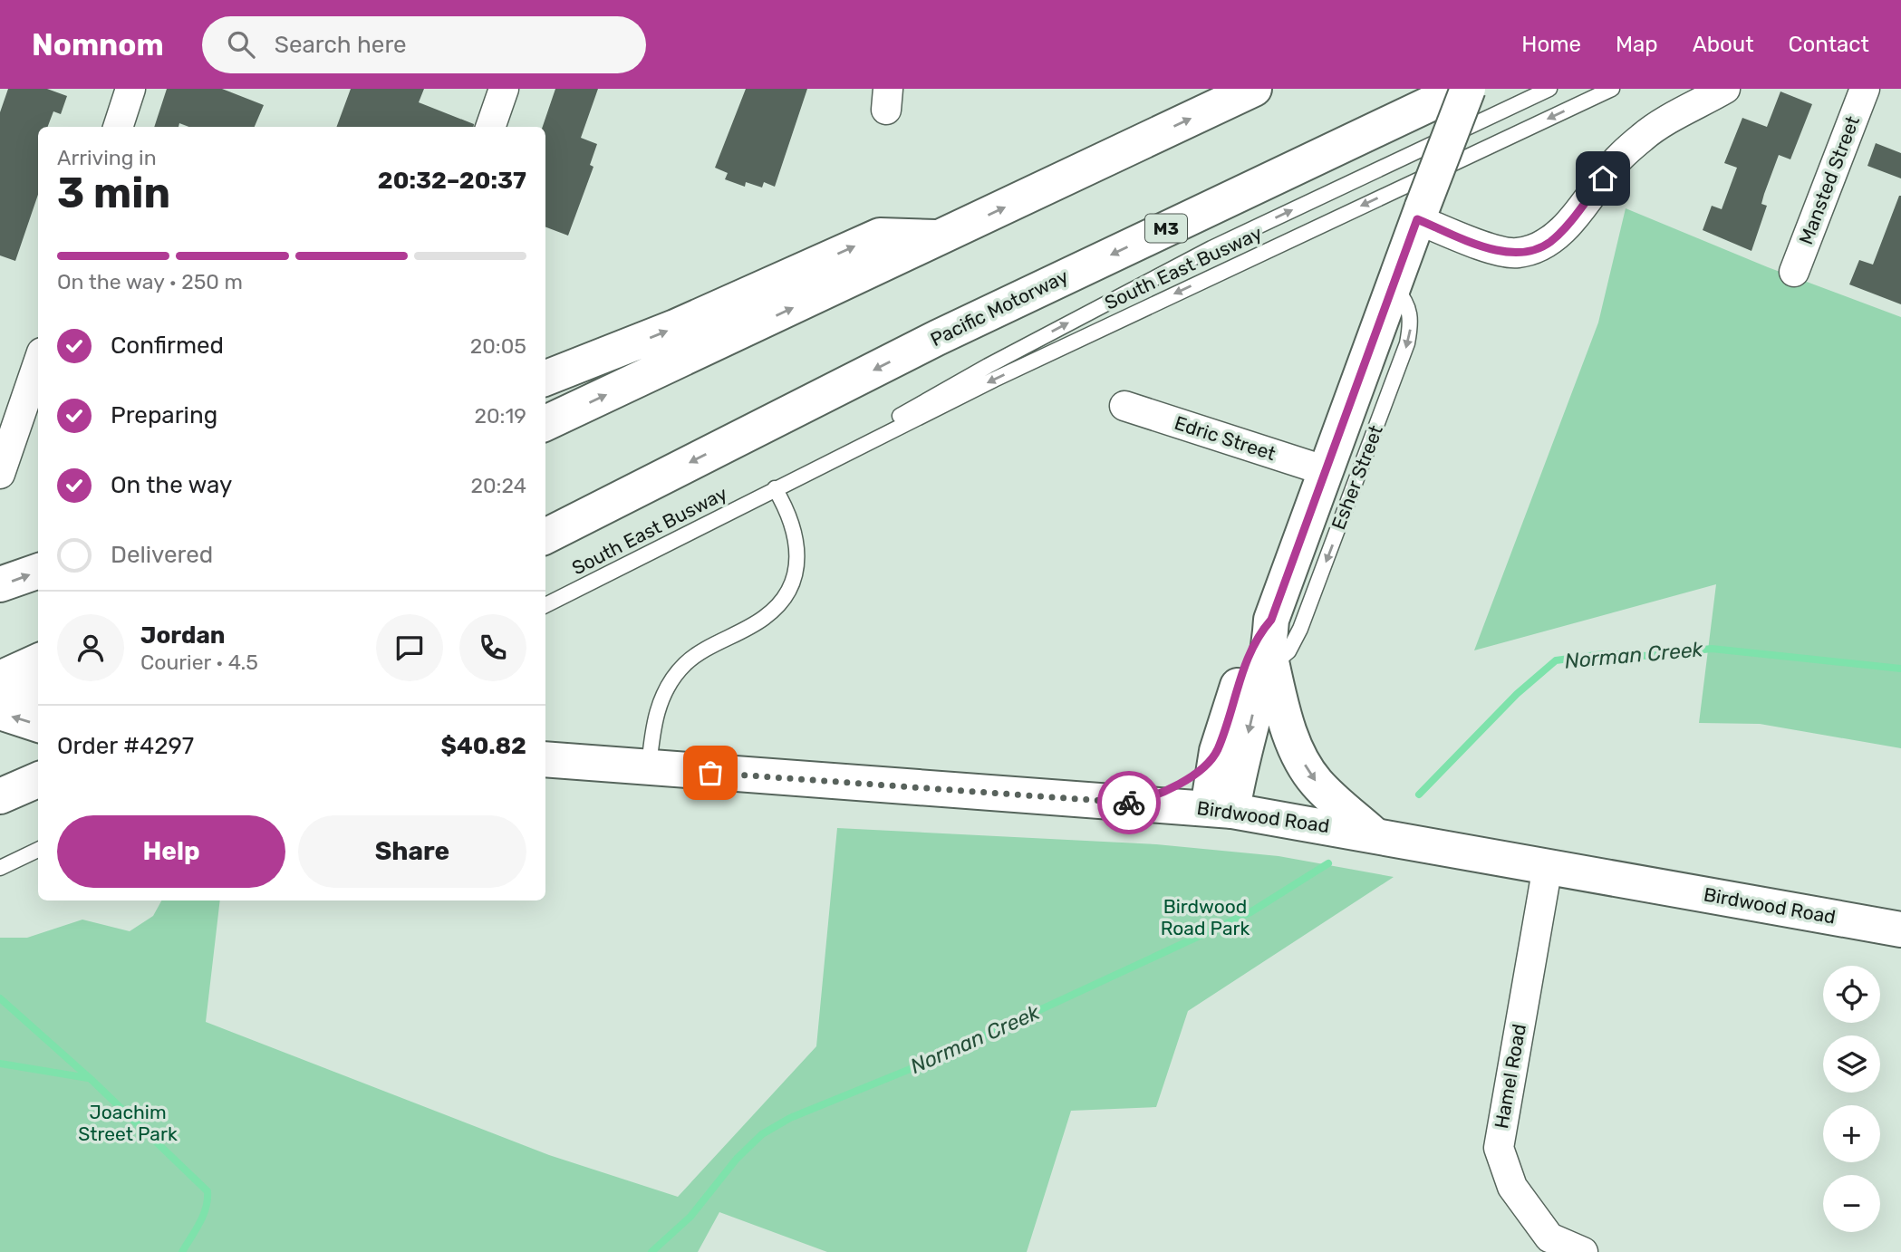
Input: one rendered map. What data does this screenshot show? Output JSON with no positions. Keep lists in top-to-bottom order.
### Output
{
  "streets": {
    "main road": [
      "M3",
      "Pacific Motorway",
      "Esher Street",
      "Birdwood Road"
    ],
    "street": ["Mansted Street", "Edric Street", "Hamel Road"],
    "lane": ["South East Busway"]
  },
  "crossings": [
    ["Edric Street", "Esher Street"],
    ["Esher Street", "Birdwood Road"],
    ["Birdwood Road", "Hamel Road"]
  ],
  "water": ["Norman Creek"],
  "parks": ["Birdwood Road Park", "Joachim Street Park"],
  "page": {
    "header": "Nomnom",
    "search": "Search here",
    "nav": [
      "Home",
      "Map",
      "About",
      "Contact"
    ],
    "heading": ["3 min", "Arriving in", "20:32–20:37"],
    "panel": [
      "Jordan",
      "Courier · 4.5",
      "Order #4297",
      "$40.82"
    ],
    "bar": "On the way · 250 m",
    "list": [
      ["Confirmed", "20:05"],
      ["Preparing", "20:19"],
      ["On the way", "20:24"],
      "Delivered"
    ],
    "buttons": ["Help", "Share"],
    "map_buttons": ["+", "−"]
  }
}
